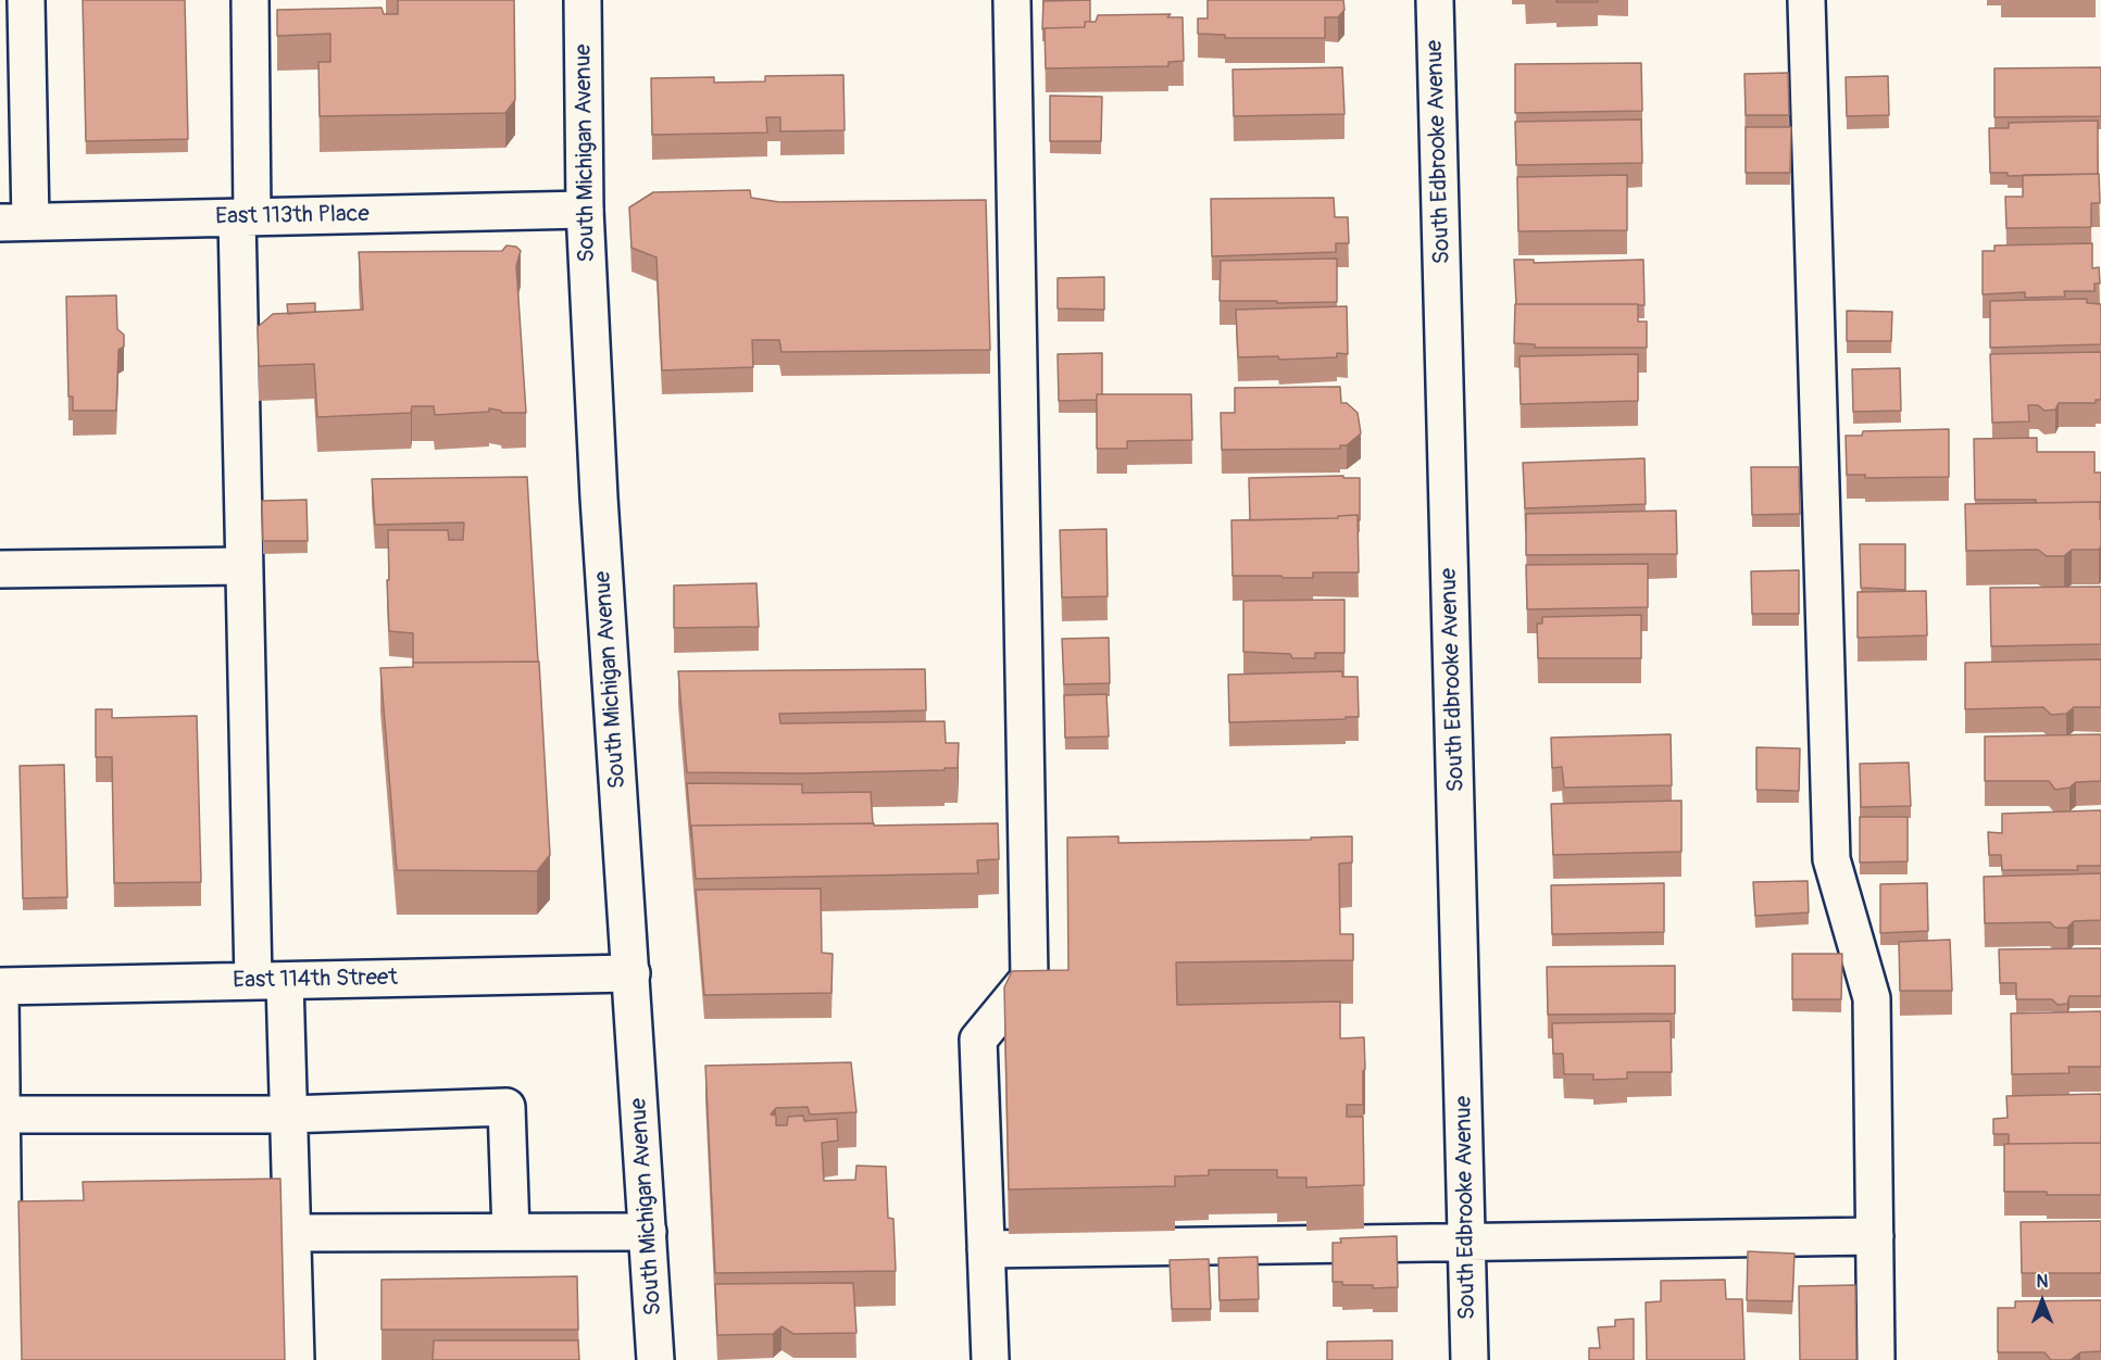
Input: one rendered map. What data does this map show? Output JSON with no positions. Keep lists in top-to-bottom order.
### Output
{
  "streets": {
    "street": [
      "South Edbrooke Avenue",
      "South Michigan Avenue",
      "East 113th Place",
      "East 114th Street"
    ]
  },
  "crossings": [
    ["South Michigan Avenue", "East 113th Place"],
    ["South Michigan Avenue", "East 114th Street"]
  ],
  "north": "top"
}
